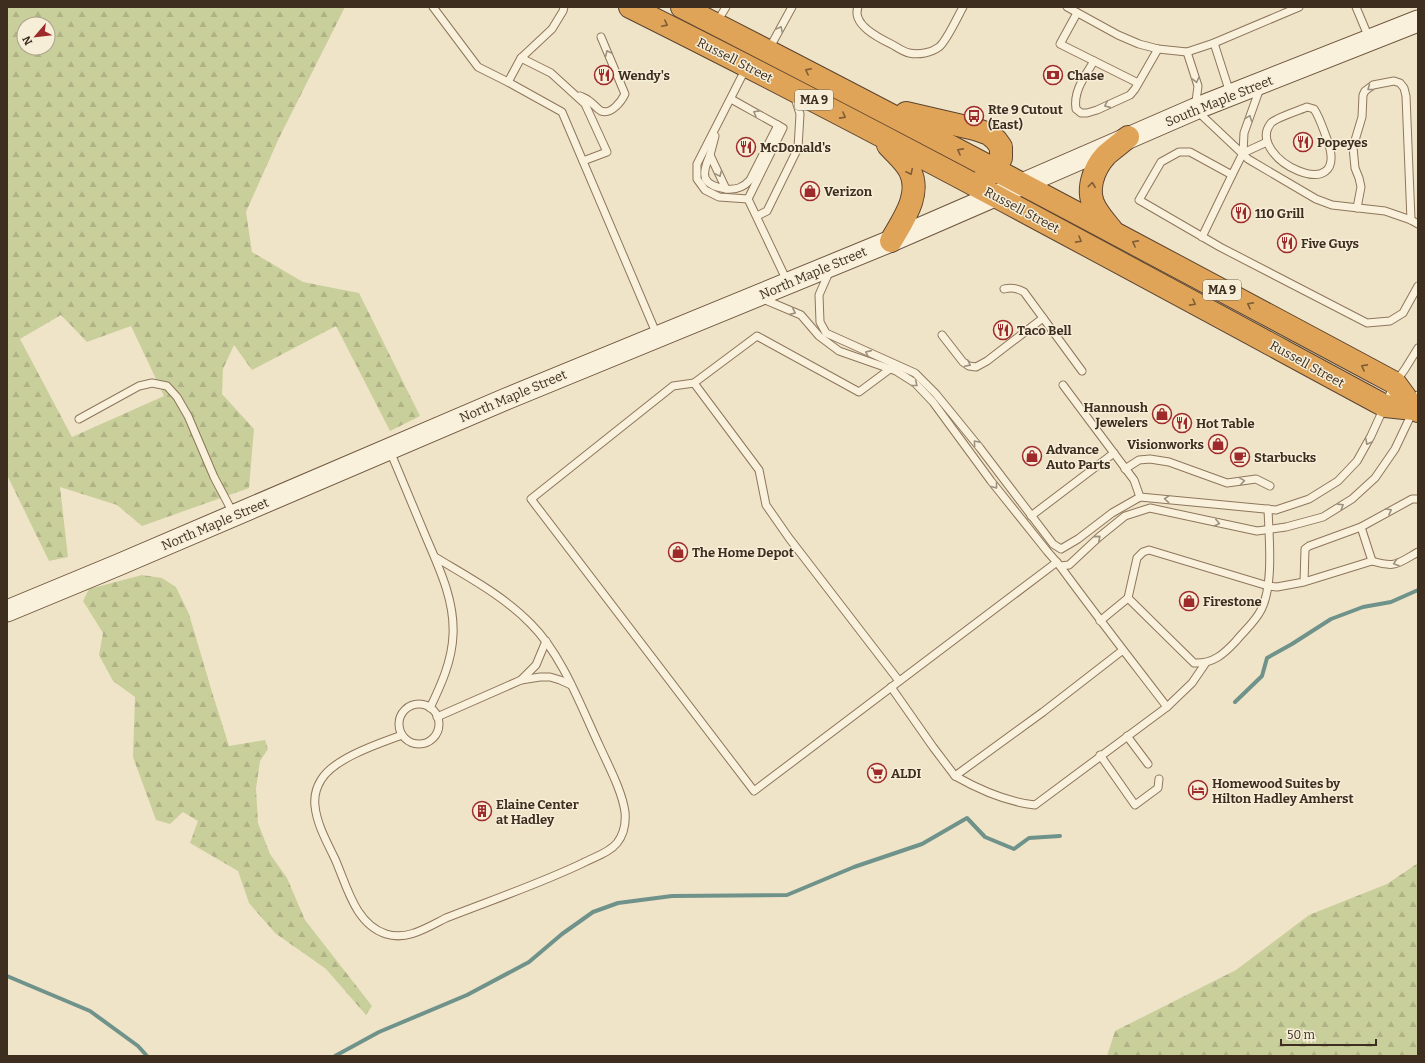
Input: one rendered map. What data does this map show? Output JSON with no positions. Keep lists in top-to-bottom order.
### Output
{
  "streets": {
    "highway": ["Russell Street", "MA 9"],
    "main road": ["South Maple Street", "North Maple Street"]
  },
  "crossings": [
    ["Russell Street", "South Maple Street"],
    ["Russell Street", "North Maple Street"],
    ["South Maple Street", "North Maple Street"]
  ],
  "places": {
    "restaurant": [
      "Wendy's",
      "Popeyes",
      "McDonald's",
      "110 Grill",
      "Five Guys",
      "Taco Bell",
      "Hot Table"
    ],
    "bank": ["Chase"],
    "bus stop": ["Rte 9 Cutout (East)"],
    "shop": [
      "Verizon",
      "Hannoush Jewelers",
      "Visionworks",
      "Advance Auto Parts",
      "The Home Depot",
      "Firestone"
    ],
    "cafe": ["Starbucks"],
    "supermarket": ["ALDI"],
    "hotel": ["Homewood Suites by Hilton Hadley Amherst"],
    "building": ["Elaine Center at Hadley"]
  },
  "scale_bar": "50 m",
  "north": "bottom left"
}
